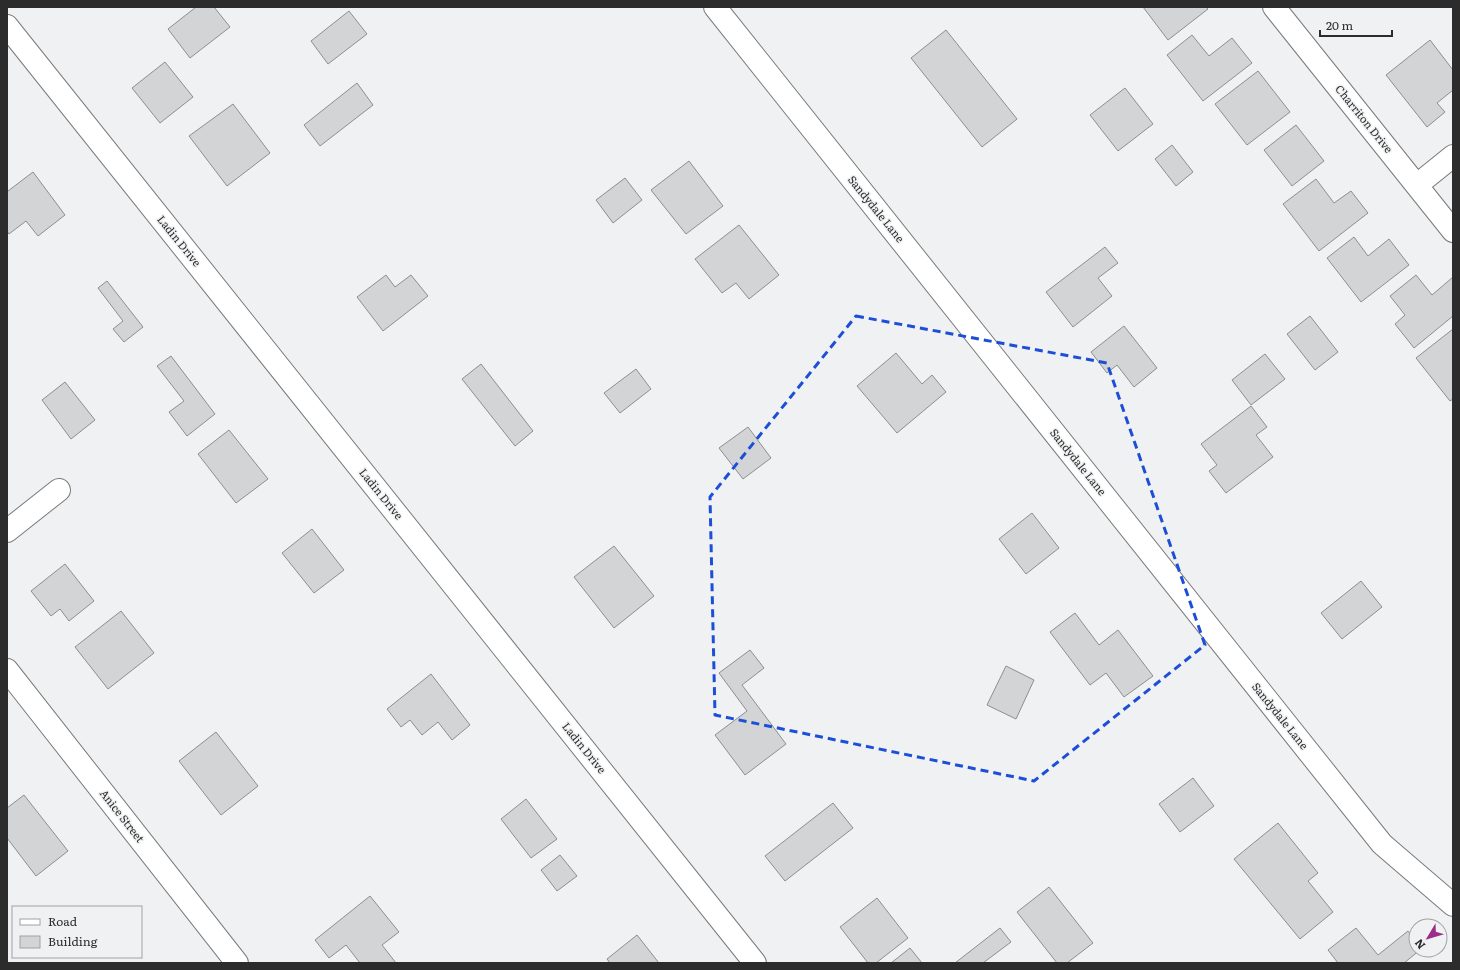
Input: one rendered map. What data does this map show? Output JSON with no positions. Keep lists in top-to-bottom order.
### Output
{
  "streets": {
    "street": [
      "Charriton Drive",
      "Sandydale Lane",
      "Ladin Drive",
      "Anice Street"
    ]
  },
  "legend": ["Road", "Building"],
  "scale_bar": "20 m",
  "north": "bottom left"
}
